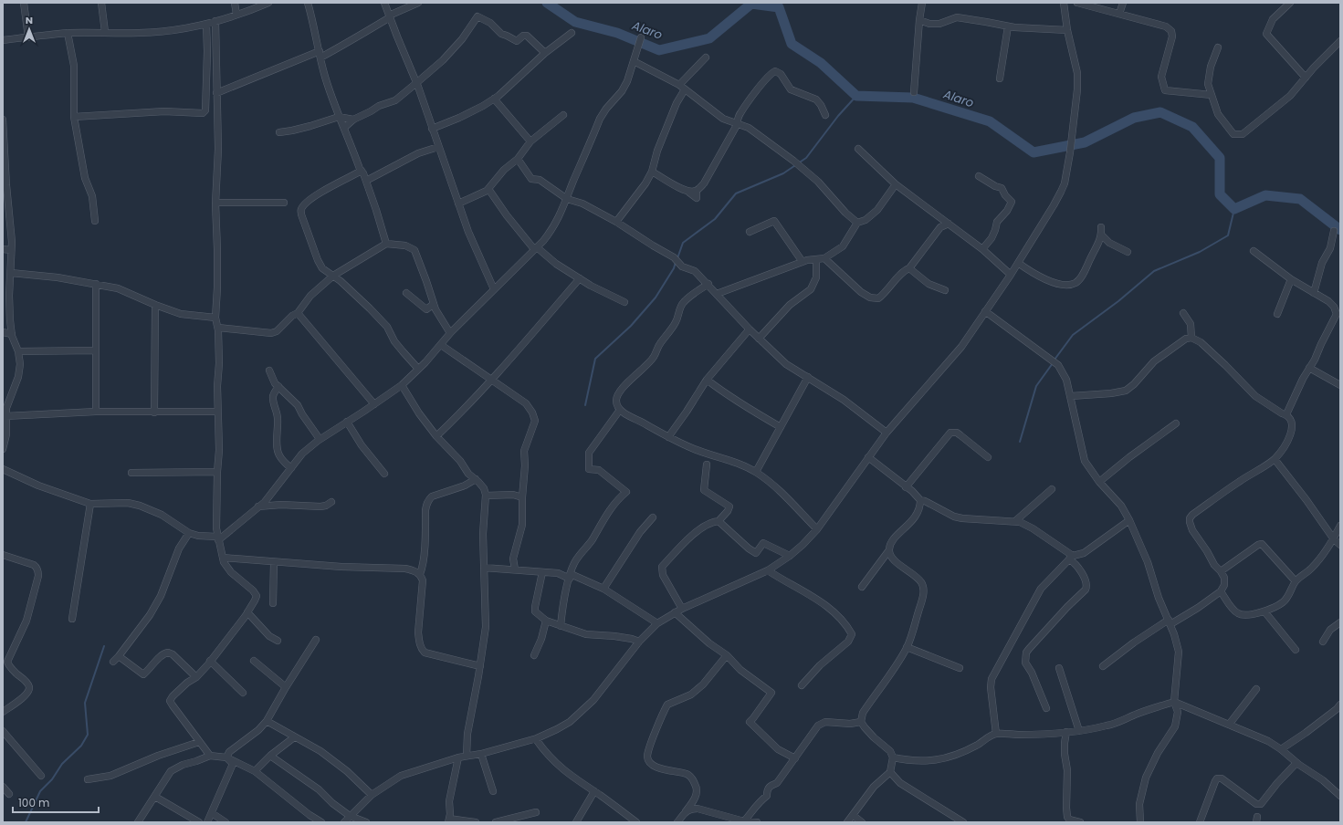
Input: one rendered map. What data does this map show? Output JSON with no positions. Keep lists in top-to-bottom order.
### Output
{
  "water": ["Alaro"],
  "scale_bar": "100 m",
  "north": "top"
}
